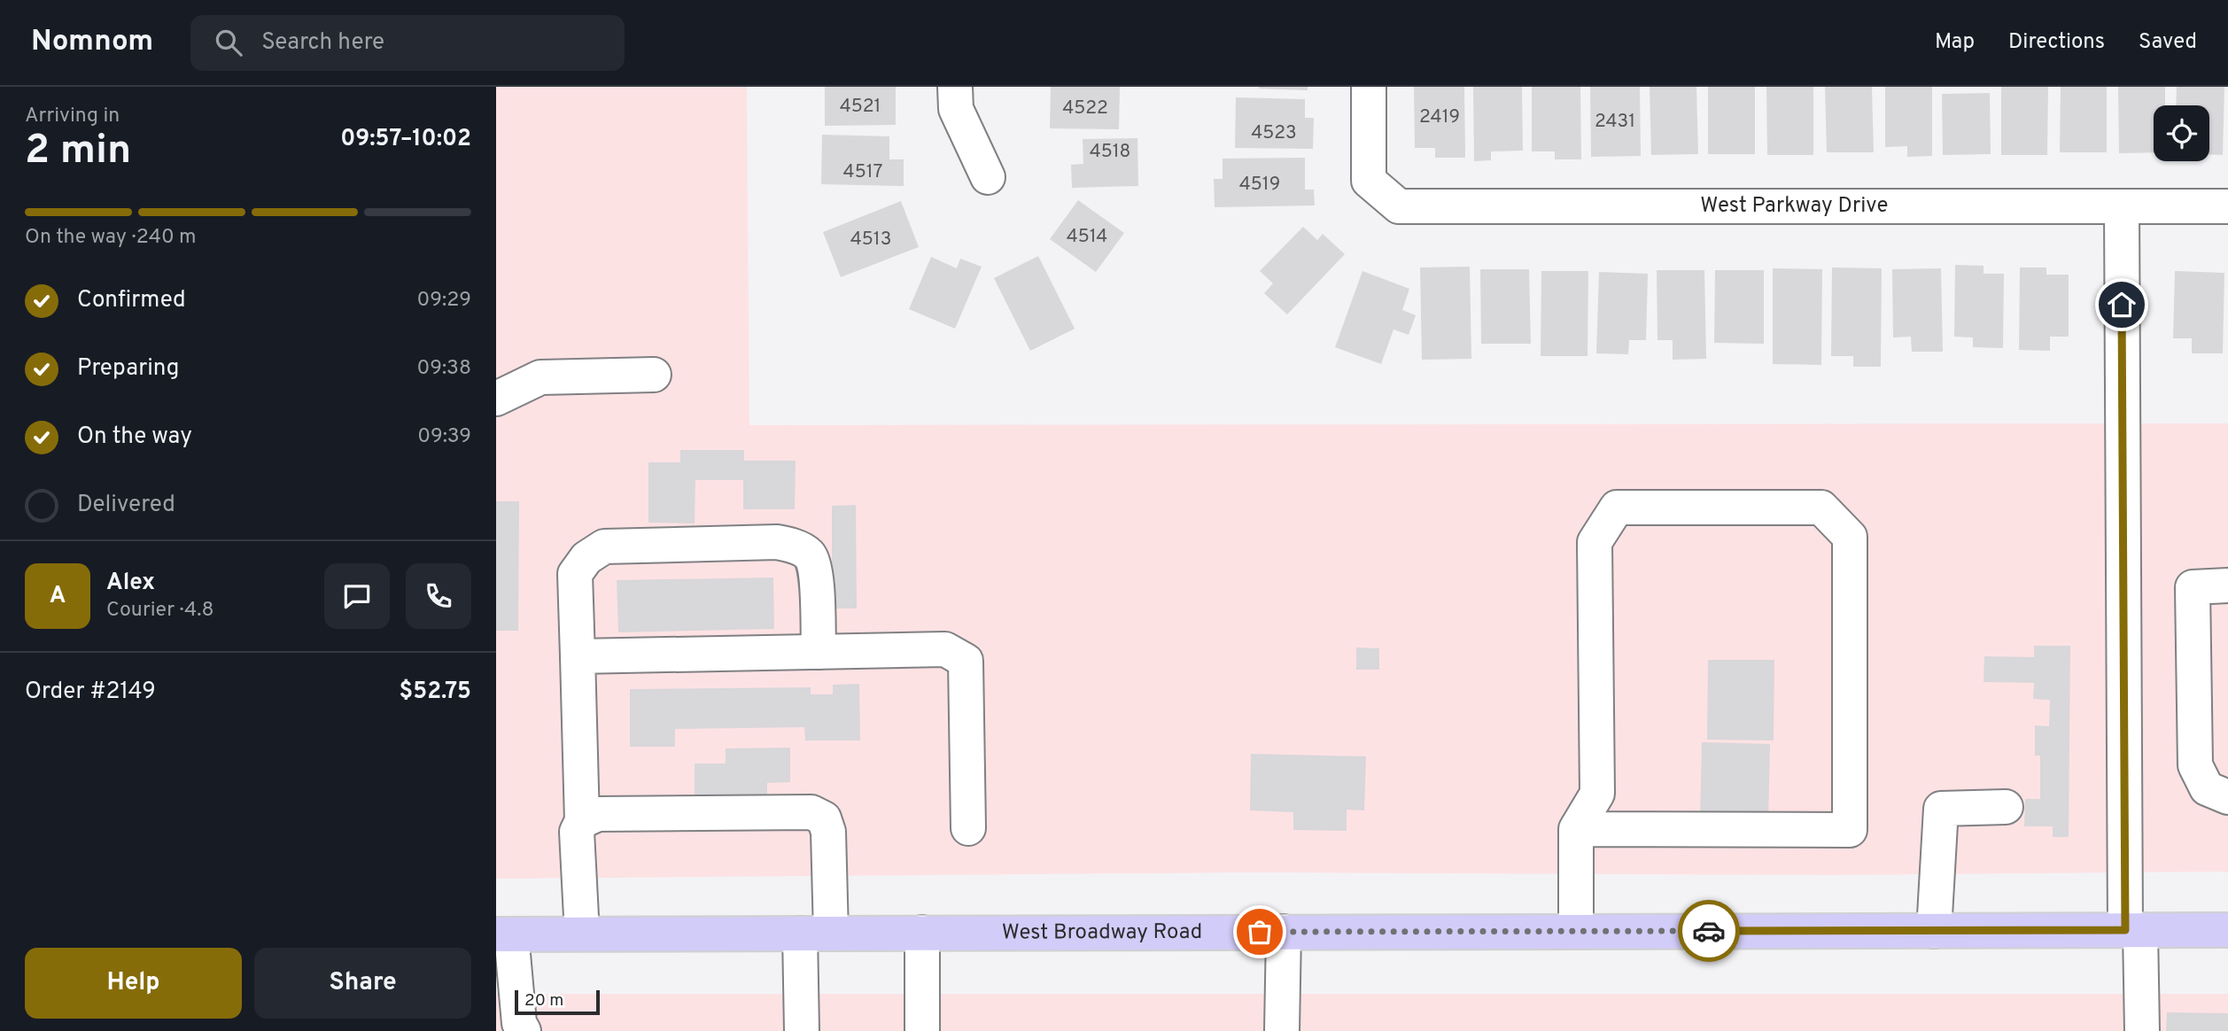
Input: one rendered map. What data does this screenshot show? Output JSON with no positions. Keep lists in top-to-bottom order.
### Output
{
  "streets": {
    "main road": ["West Broadway Road"],
    "street": ["West Parkway Drive"]
  },
  "house_numbers": [
    "4521",
    "4522",
    "2419",
    "2431",
    "4523",
    "4518",
    "4517",
    "4519",
    "4514",
    "4513"
  ],
  "scale_bar": "20 m",
  "page": {
    "header": "Nomnom",
    "search": "Search here",
    "nav": ["Map", "Directions", "Saved"],
    "heading": ["2 min", "Arriving in", "09:57–10:02"],
    "panel": [
      "Alex",
      "Courier · 4.8",
      "Order #2149",
      "$52.75"
    ],
    "bar": "On the way · 240 m",
    "list": [
      ["Confirmed", "09:29"],
      ["Preparing", "09:38"],
      ["On the way", "09:39"],
      "Delivered"
    ],
    "round": "A",
    "buttons": ["Help", "Share"],
    "scale": "20 m"
  }
}
